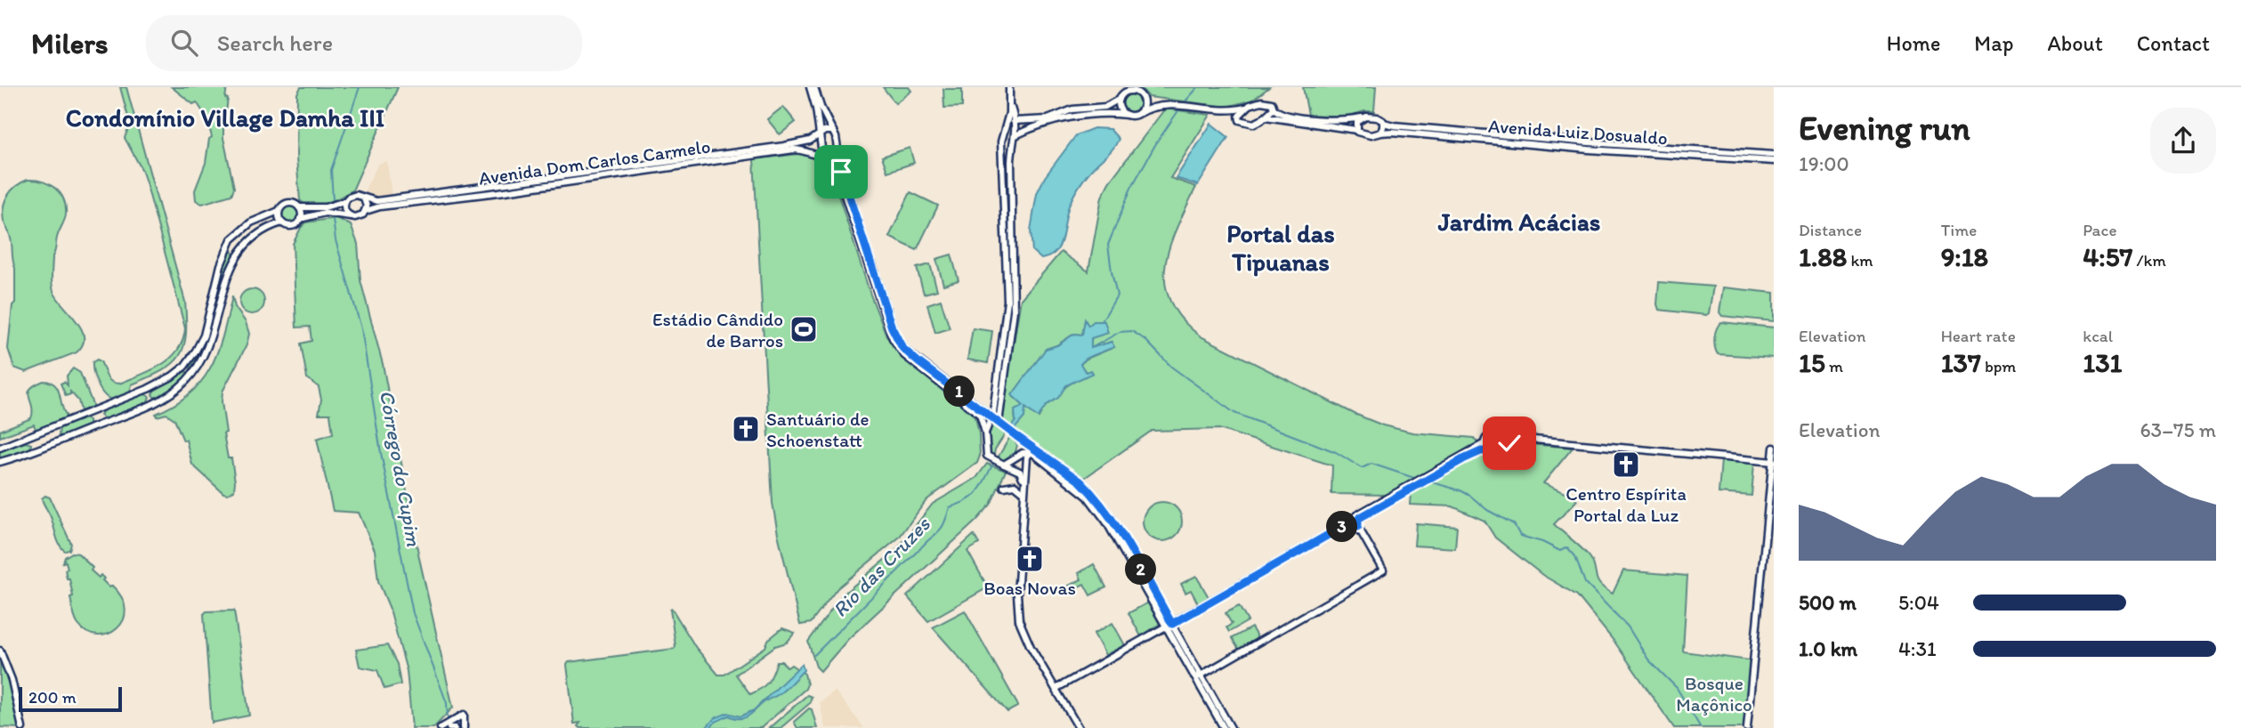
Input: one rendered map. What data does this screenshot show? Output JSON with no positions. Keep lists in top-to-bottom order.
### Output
{
  "streets": {
    "street": ["Avenida Luiz Dosualdo", "Avenida Dom Carlos Carmelo"]
  },
  "districts": ["Condomínio Village Damha III", "Jardim Acácias", "Portal das Tipuanas"],
  "water": ["Córrego do Cupim", "Rio das Cruzes"],
  "parks": ["Bosque Maçônico"],
  "places": {
    "sports": ["Estádio Cândido de Barros"],
    "church": ["Santuário de Schoenstatt", "Centro Espírita Portal da Luz", "Boas Novas"]
  },
  "scale_bar": "200 m",
  "page": {
    "header": "Milers",
    "search": "Search here",
    "nav": [
      "Home",
      "Map",
      "About",
      "Contact"
    ],
    "heading": ["Evening run", "19:00"],
    "stats": [
      ["Distance", "1.88 km"],
      ["Time", "9:18"],
      ["Pace", "4:57 /km"],
      ["Elevation", "15 m"],
      ["Heart rate", "137 bpm"],
      ["kcal", "131"]
    ],
    "pins": ["1", "3", "2"],
    "chart": ["Elevation", "63–75 m"],
    "list": [
      {
        "name": "500 m",
        "note": "5:04"
      },
      {
        "name": "1.0 km",
        "note": "4:31"
      }
    ],
    "scale": "200 m"
  }
}
